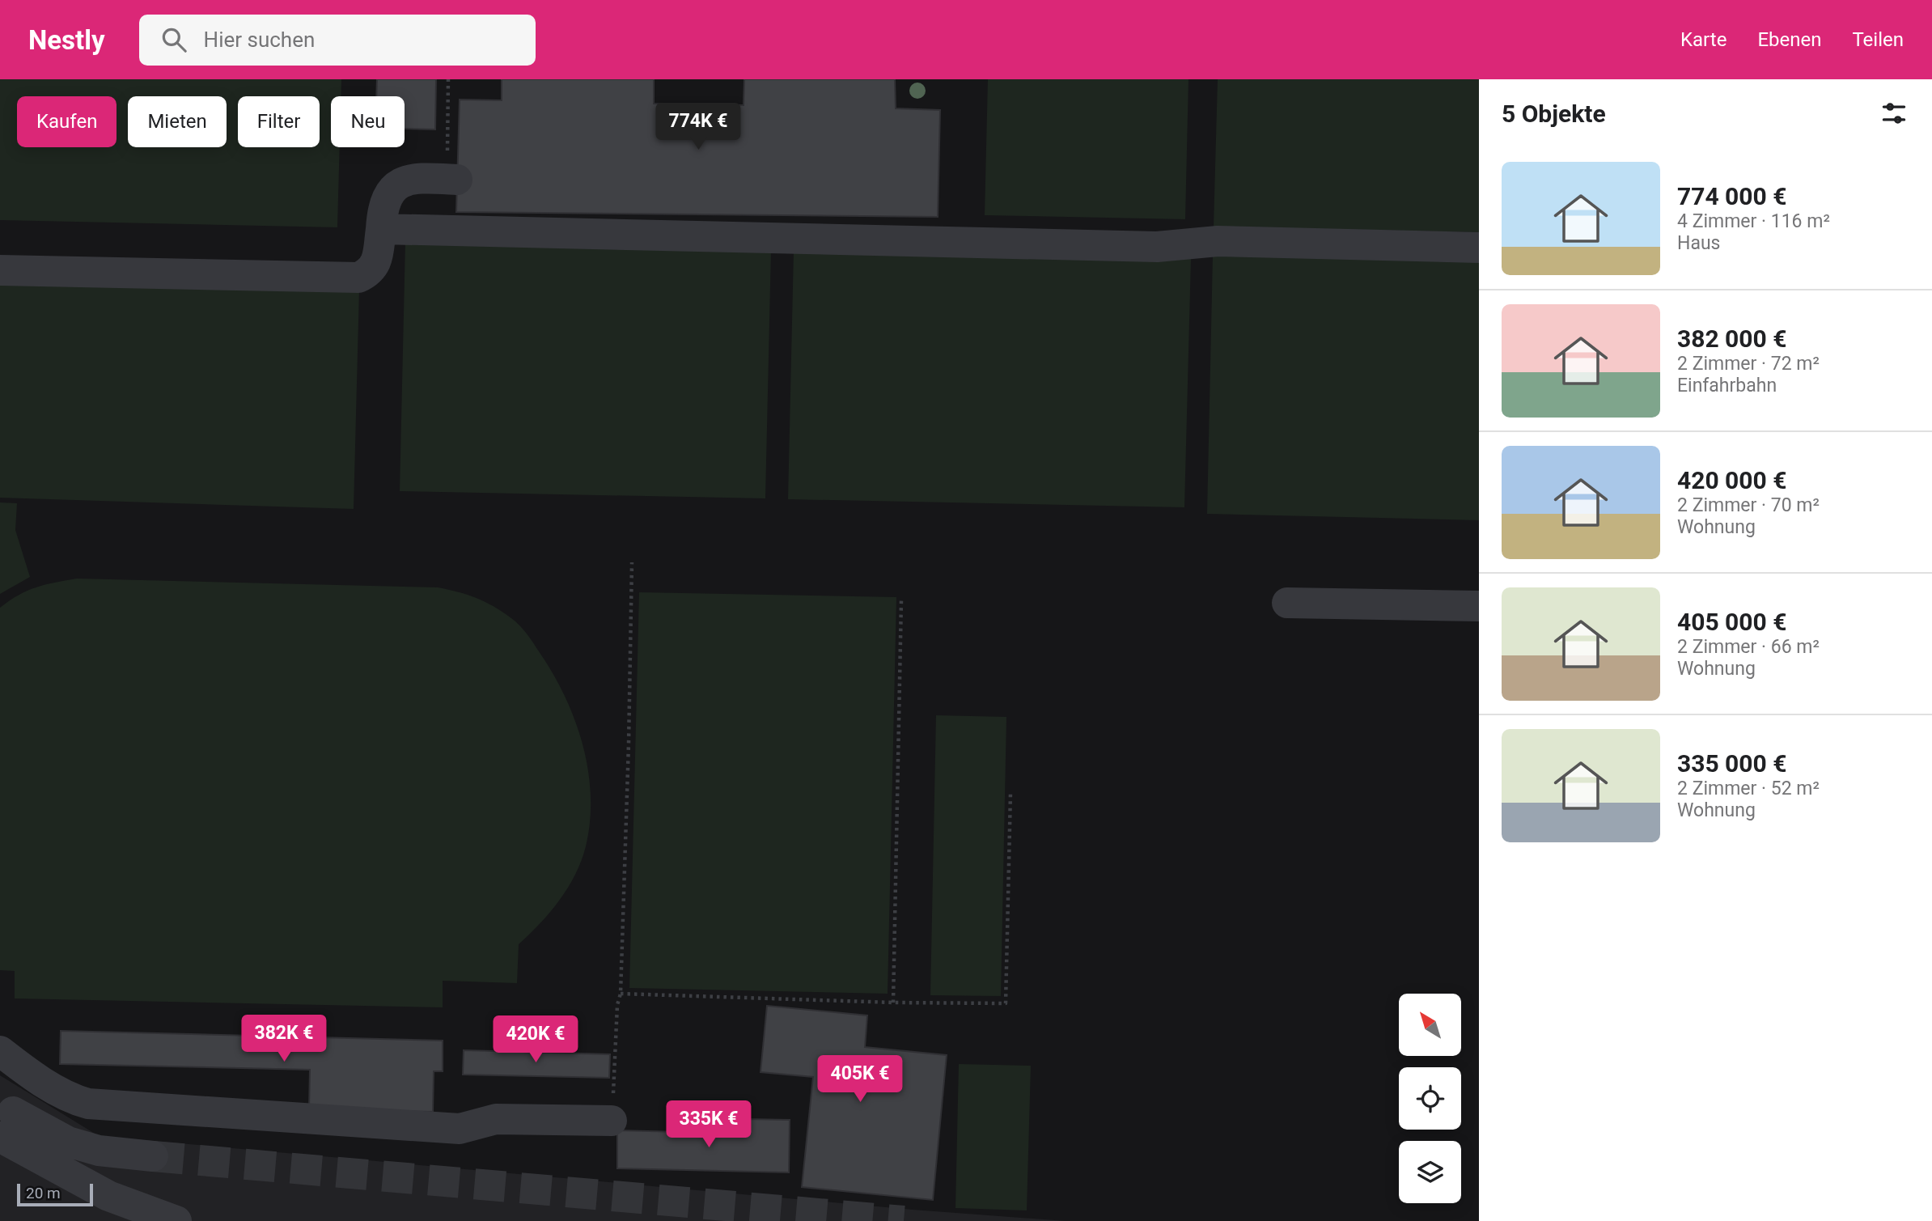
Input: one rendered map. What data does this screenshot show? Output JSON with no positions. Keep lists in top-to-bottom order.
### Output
{
  "scale_bar": "20 m",
  "north": "top left",
  "page": {
    "header": "Nestly",
    "search": "Hier suchen",
    "nav": ["Karte", "Ebenen", "Teilen"],
    "heading": "5 Objekte",
    "chip": [
      "Kaufen",
      "Mieten",
      "Filter",
      "Neu"
    ],
    "price": [
      "774K €",
      "382K €",
      "420K €",
      "405K €",
      "335K €"
    ],
    "list": [
      {
        "name": "774 000 €",
        "note": "4 Zimmer · 116 m² · Haus"
      },
      {
        "name": "382 000 €",
        "note": "2 Zimmer · 72 m² · Einfahrbahn"
      },
      {
        "name": "420 000 €",
        "note": "2 Zimmer · 70 m² · Wohnung"
      },
      {
        "name": "405 000 €",
        "note": "2 Zimmer · 66 m² · Wohnung"
      },
      {
        "name": "335 000 €",
        "note": "2 Zimmer · 52 m² · Wohnung"
      }
    ],
    "scale": "20 m"
  }
}
